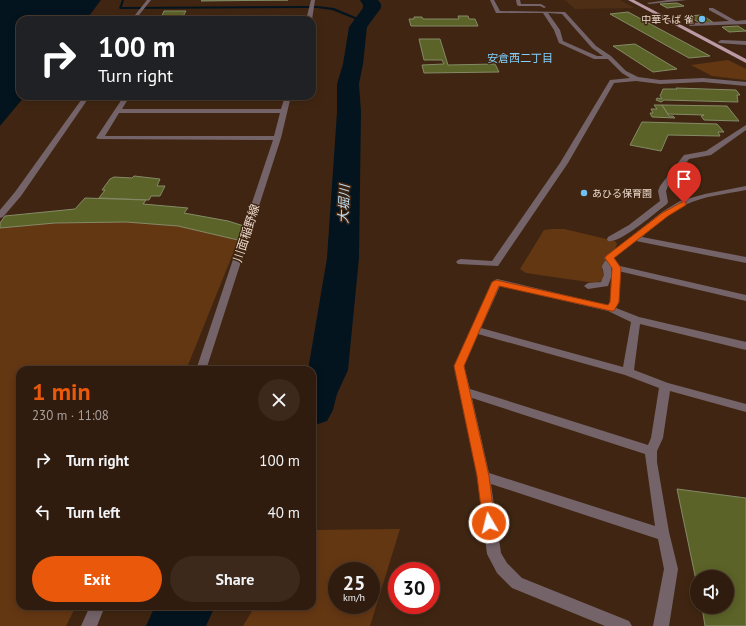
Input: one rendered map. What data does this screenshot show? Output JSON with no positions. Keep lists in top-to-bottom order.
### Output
{
  "streets": {
    "street": ["川面稲野線"]
  },
  "districts": ["安倉西二丁目"],
  "water": ["大堀川"],
  "places": ["中華そば 雀", "あひる保育園"],
  "page": {
    "turn": ["100 m", "Turn right"],
    "heading": ["1 min", "230 m · 11:08"],
    "list": [
      {
        "name": "Turn right",
        "value": "100 m"
      },
      {
        "name": "Turn left",
        "value": "40 m"
      }
    ],
    "buttons": ["Exit", "Share"],
    "speed": "25 km/h",
    "limit": "30"
  }
}
